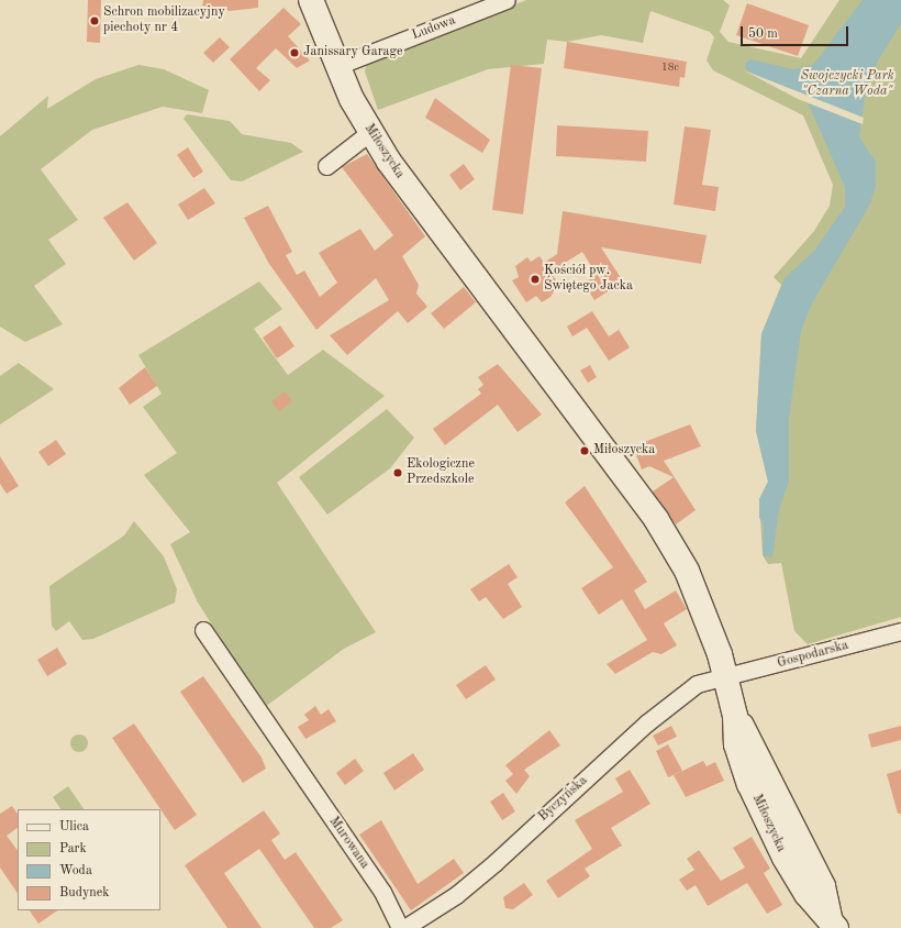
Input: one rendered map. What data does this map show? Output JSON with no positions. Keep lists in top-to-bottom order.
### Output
{
  "streets": {
    "street": [
      "Ludowa",
      "Miłoszycka",
      "Gospodarska",
      "Byczyńska",
      "Murowana"
    ]
  },
  "crossings": [
    ["Ludowa", "Miłoszycka"],
    ["Miłoszycka", "Gospodarska"],
    ["Miłoszycka", "Byczyńska"],
    ["Gospodarska", "Byczyńska"]
  ],
  "parks": ["Swojczycki Park \"Czarna Woda\""],
  "places": [
    "Schron mobilizacyjny piechoty nr 4",
    "Janissary Garage",
    "Kościół pw. Świętego Jacka",
    "Miłoszycka",
    "Ekologiczne Przedszkole"
  ],
  "house_numbers": ["18c"],
  "legend": [
    "Ulica",
    "Park",
    "Woda",
    "Budynek"
  ],
  "scale_bar": "50 m"
}
